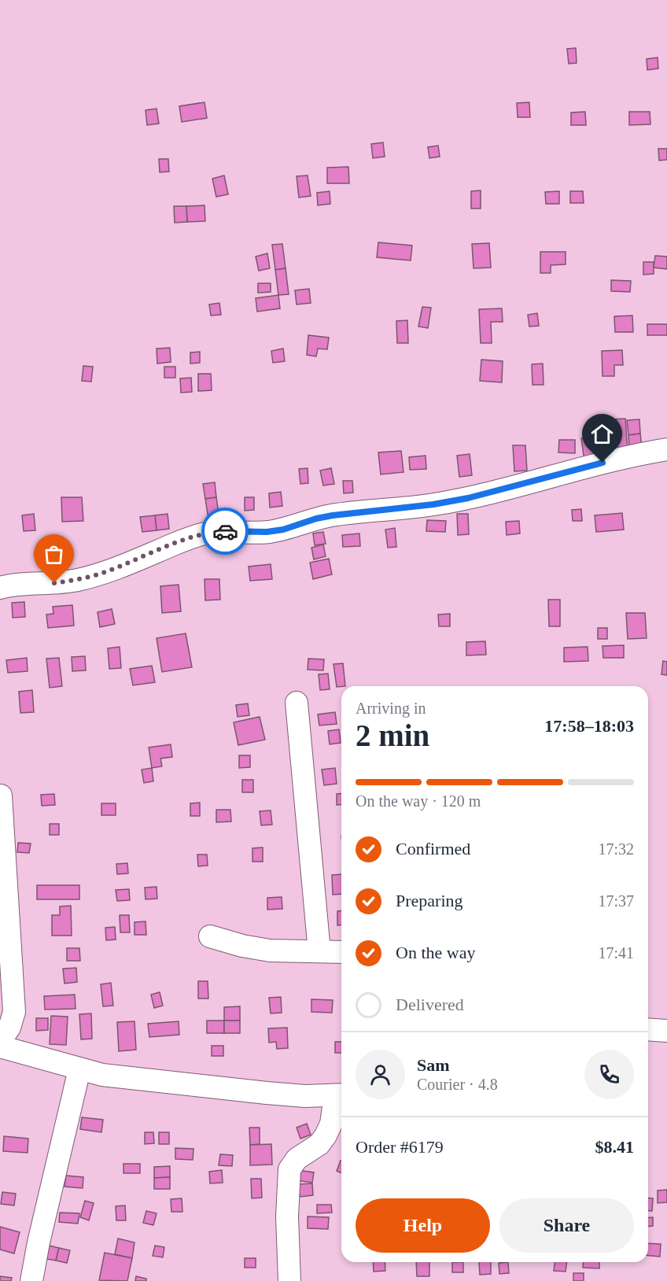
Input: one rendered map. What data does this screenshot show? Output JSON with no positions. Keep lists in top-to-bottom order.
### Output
{
  "page": {
    "heading": ["2 min", "Arriving in", "17:58–18:03"],
    "panel": [
      "Sam",
      "Courier · 4.8",
      "Order #6179",
      "$8.41"
    ],
    "bar": "On the way · 120 m",
    "list": [
      ["Confirmed", "17:32"],
      ["Preparing", "17:37"],
      ["On the way", "17:41"],
      "Delivered"
    ],
    "buttons": ["Help", "Share"]
  }
}
